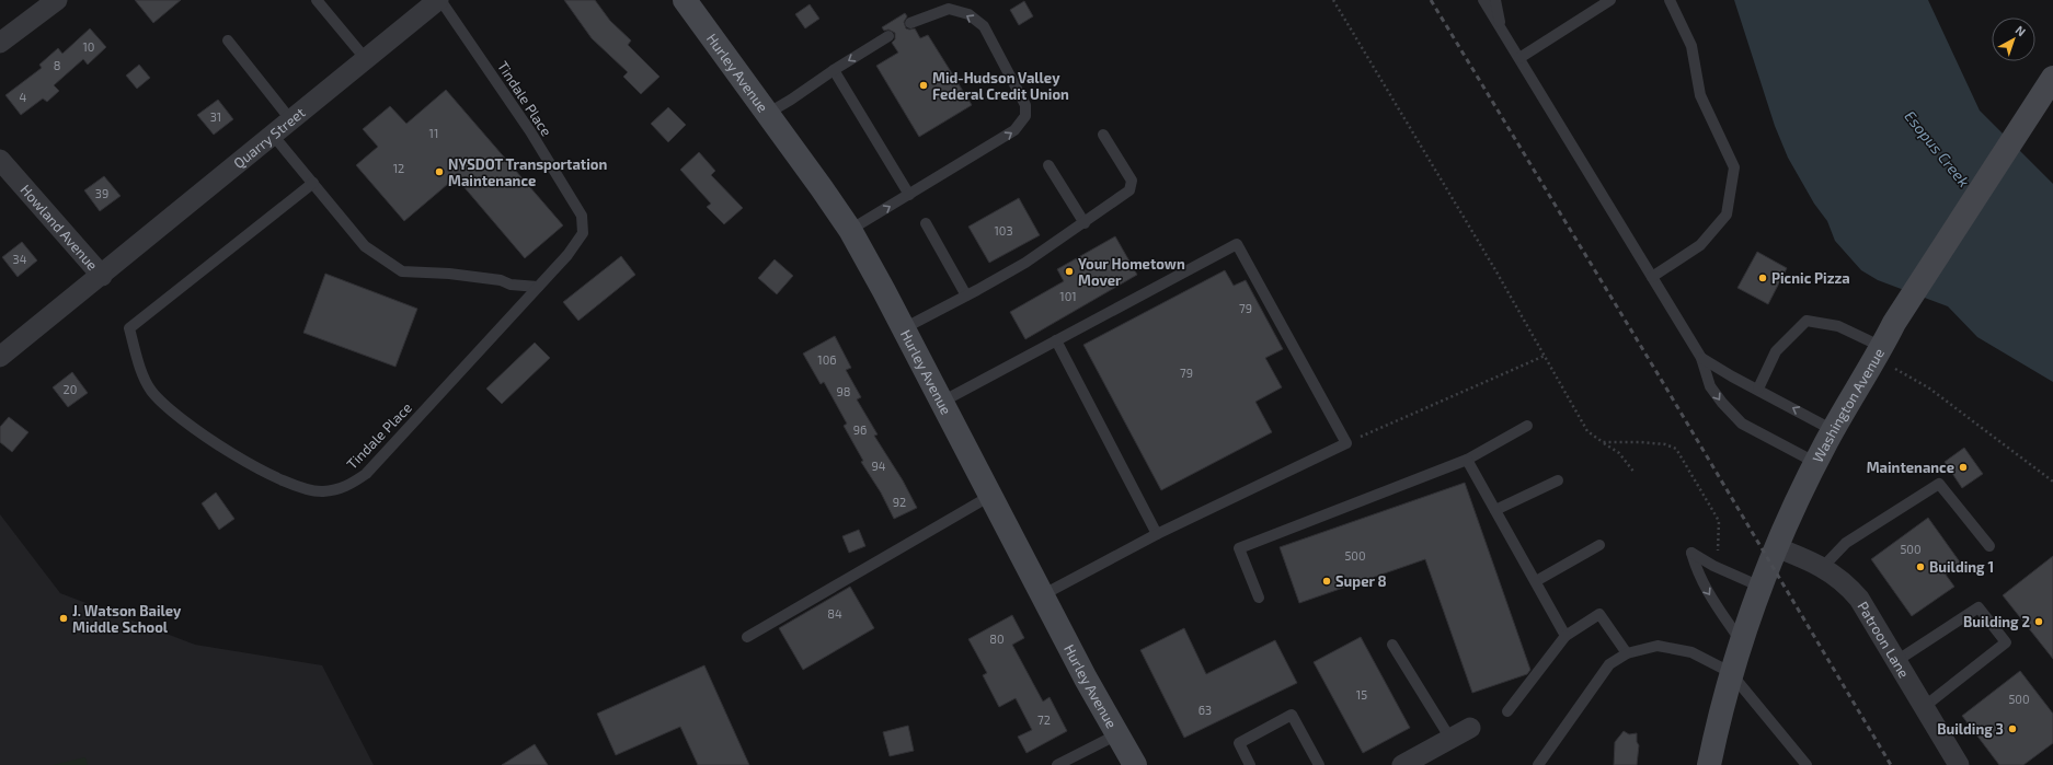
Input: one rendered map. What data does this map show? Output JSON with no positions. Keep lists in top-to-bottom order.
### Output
{
  "streets": {
    "street": [
      "Hurley Avenue",
      "Quarry Street",
      "Howland Avenue",
      "Washington Avenue",
      "Patroon Lane"
    ],
    "lane": ["Tindale Place"]
  },
  "crossings": [
    ["Tindale Place", "Quarry Street"],
    ["Quarry Street", "Howland Avenue"],
    ["Washington Avenue", "Patroon Lane"]
  ],
  "water": ["Esopus Creek"],
  "places": [
    "Mid-Hudson Valley Federal Credit Union",
    "NYSDOT Transportation Maintenance",
    "Your Hometown Mover",
    "Picnic Pizza",
    "Maintenance",
    "Building 1",
    "Super 8",
    "J. Watson Bailey Middle School",
    "Building 2",
    "Building 3"
  ],
  "house_numbers": [
    "10",
    "8",
    "4",
    "31",
    "11",
    "12",
    "39",
    "103",
    "34",
    "101",
    "79",
    "106",
    "79",
    "20",
    "98",
    "96",
    "94",
    "92",
    "500",
    "500",
    "84",
    "80",
    "15",
    "500",
    "63",
    "72"
  ],
  "north": "top right"
}
